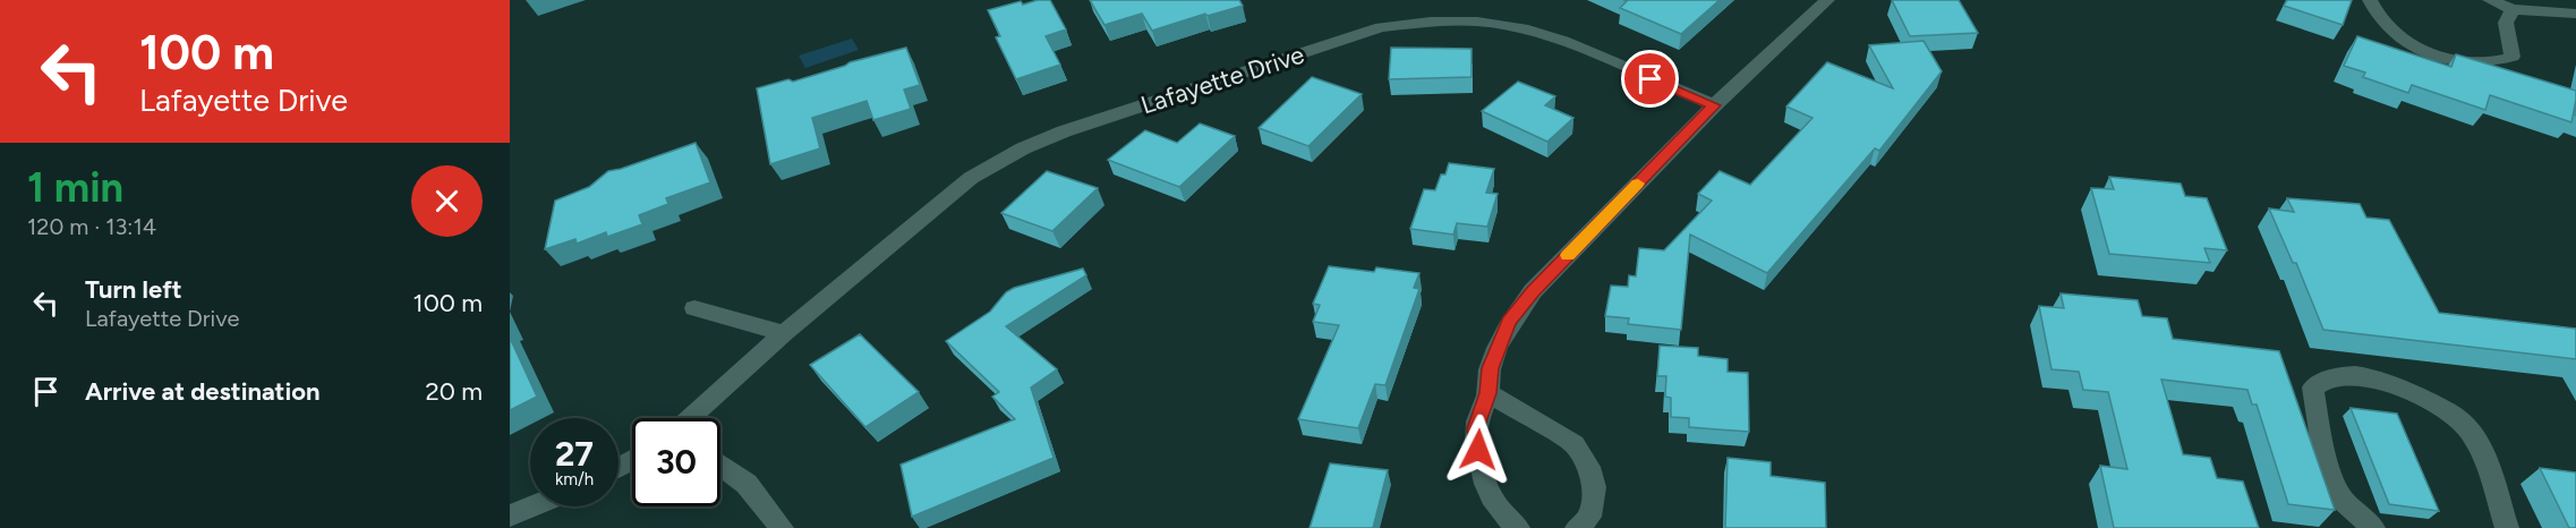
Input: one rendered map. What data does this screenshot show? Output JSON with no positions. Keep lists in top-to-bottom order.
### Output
{
  "streets": {
    "street": ["Lafayette Drive"]
  },
  "page": {
    "turn": ["100 m", "Lafayette Drive"],
    "heading": ["1 min", "120 m · 13:14"],
    "list": [
      {
        "name": "Turn left",
        "note": "Lafayette Drive",
        "value": "100 m"
      },
      {
        "name": "Arrive at destination",
        "value": "20 m"
      }
    ],
    "speed": "27 km/h",
    "limit": "30"
  }
}
